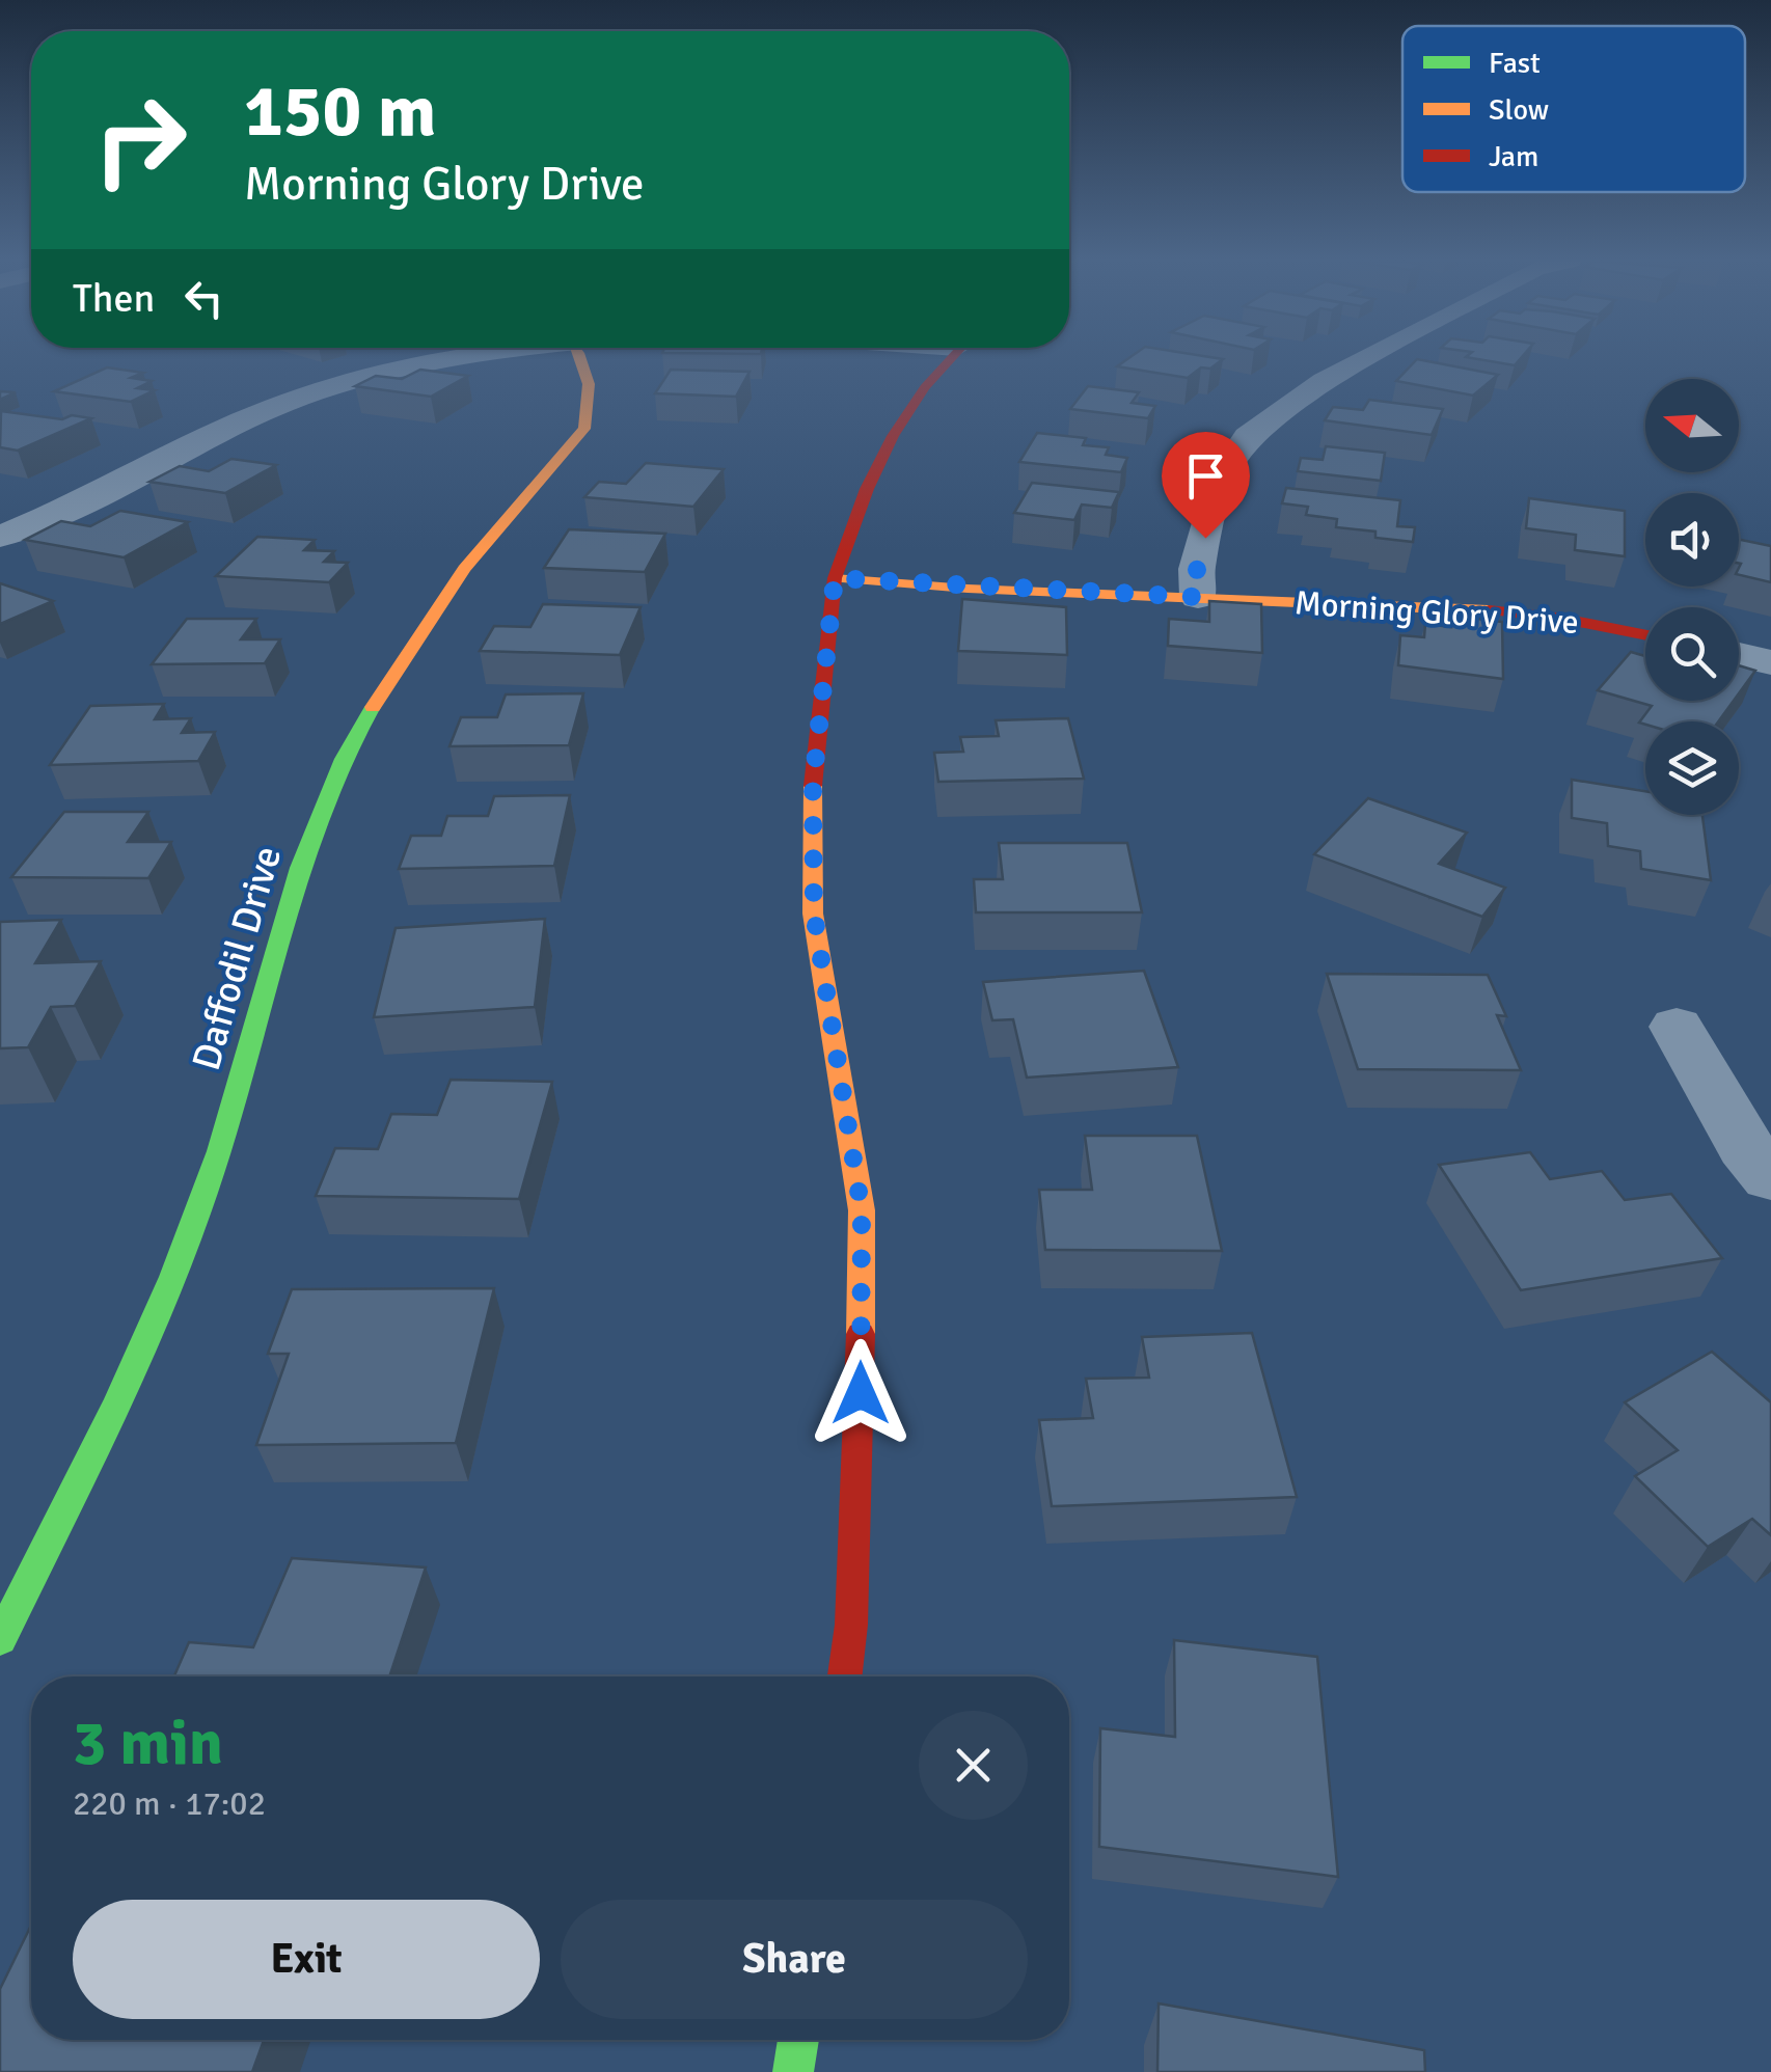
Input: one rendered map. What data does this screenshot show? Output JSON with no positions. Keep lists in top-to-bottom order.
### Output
{
  "streets": {
    "street": ["Morning Glory Drive", "Daffodil Drive"]
  },
  "legend": ["Fast", "Slow", "Jam"],
  "north": "left",
  "page": {
    "turn": ["150 m", "Morning Glory Drive"],
    "then": "Then",
    "heading": ["3 min", "220 m · 17:02"],
    "buttons": ["Exit", "Share"]
  }
}
